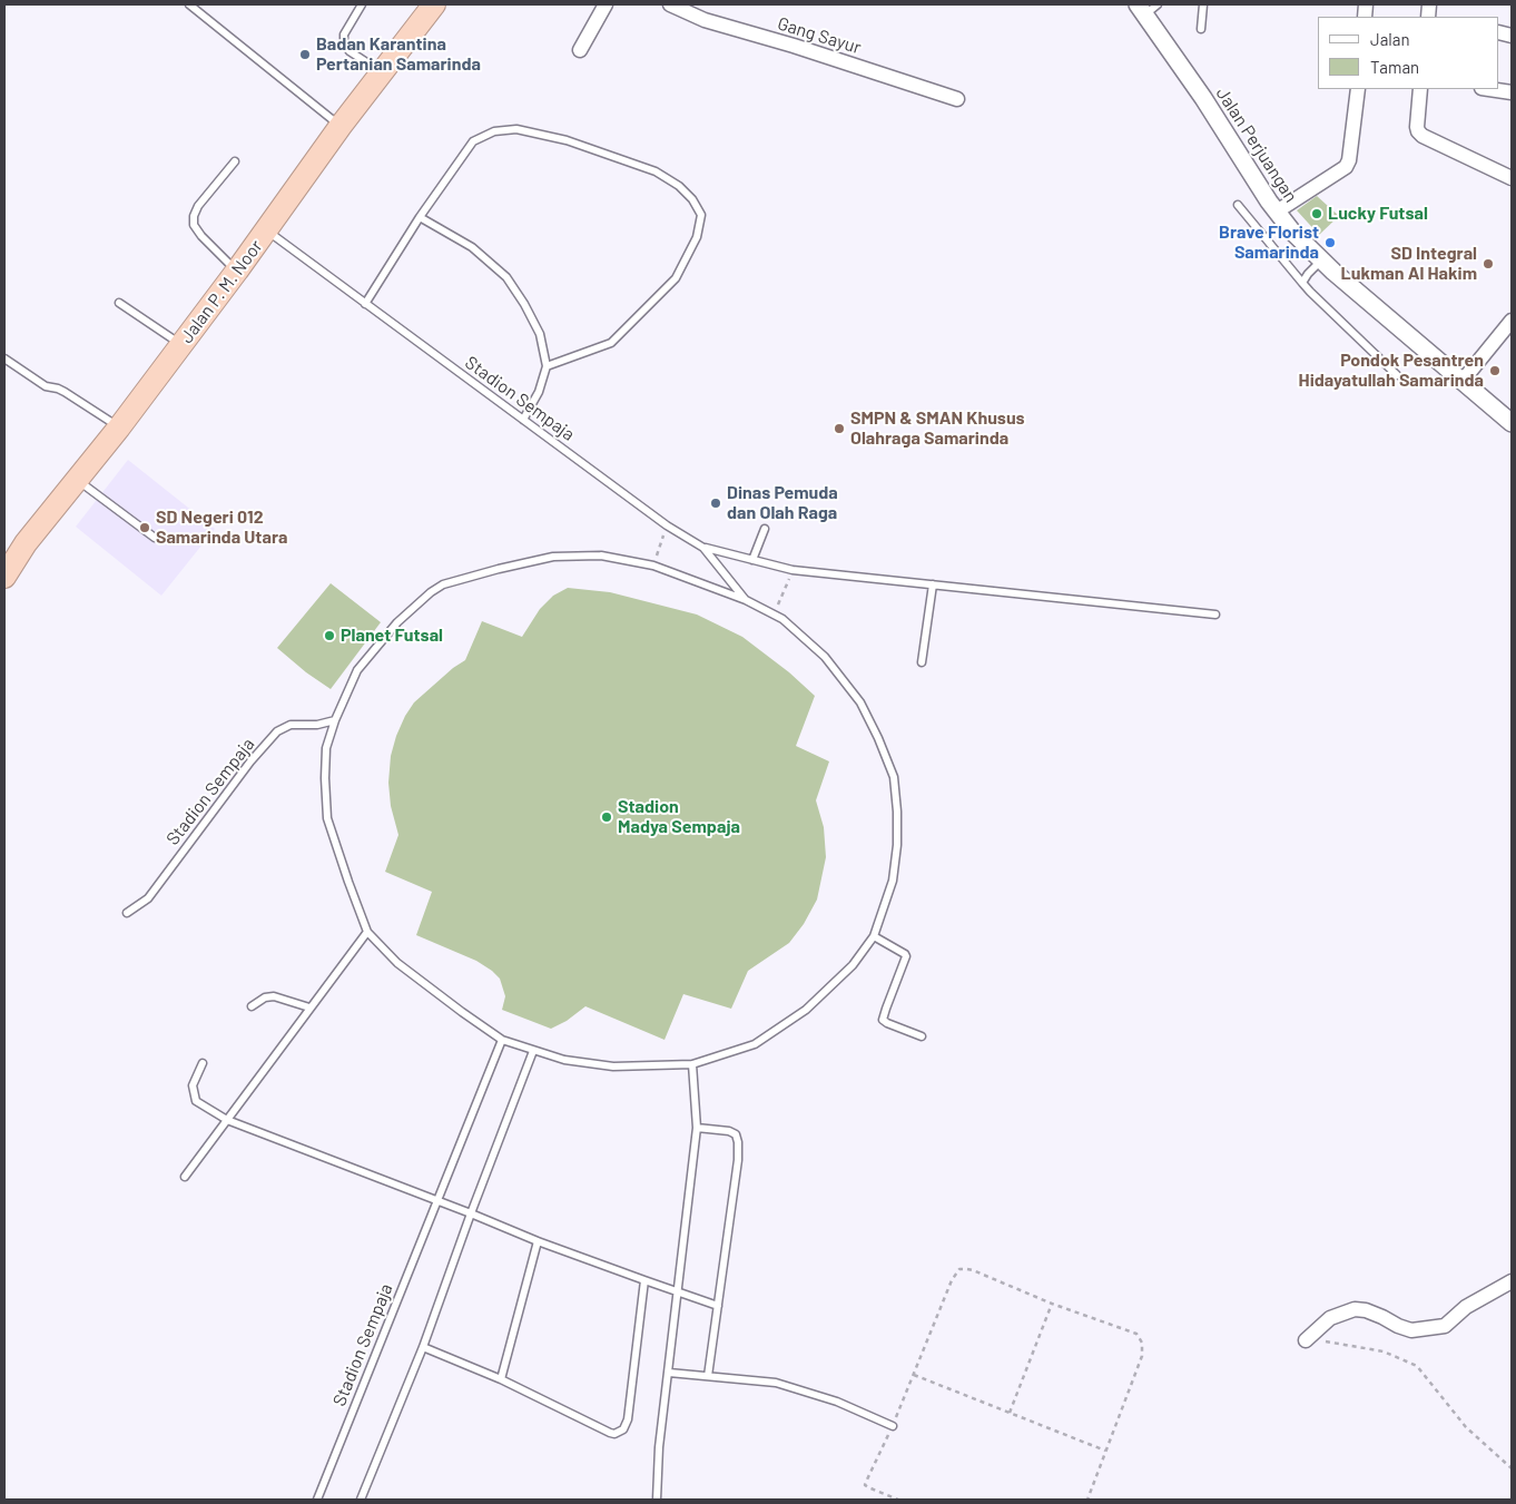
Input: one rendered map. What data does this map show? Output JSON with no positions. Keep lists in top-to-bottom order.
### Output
{
  "streets": {
    "highway": ["Jalan P. M. Noor"],
    "street": ["Gang Sayur", "Jalan Perjuangan"],
    "lane": ["Stadion Sempaja"]
  },
  "crossings": [
    ["Jalan P. M. Noor", "Stadion Sempaja"]
  ],
  "places": [
    "Badan Karantina Pertanian Samarinda",
    "Lucky Futsal",
    "Brave Florist Samarinda",
    "SD Integral Lukman Al Hakim",
    "Pondok Pesantren Hidayatullah Samarinda",
    "SMPN & SMAN Khusus Olahraga Samarinda",
    "Dinas Pemuda dan Olah Raga",
    "SD Negeri 012 Samarinda Utara",
    "Planet Futsal",
    "Stadion Madya Sempaja"
  ],
  "legend": ["Jalan", "Taman"]
}
